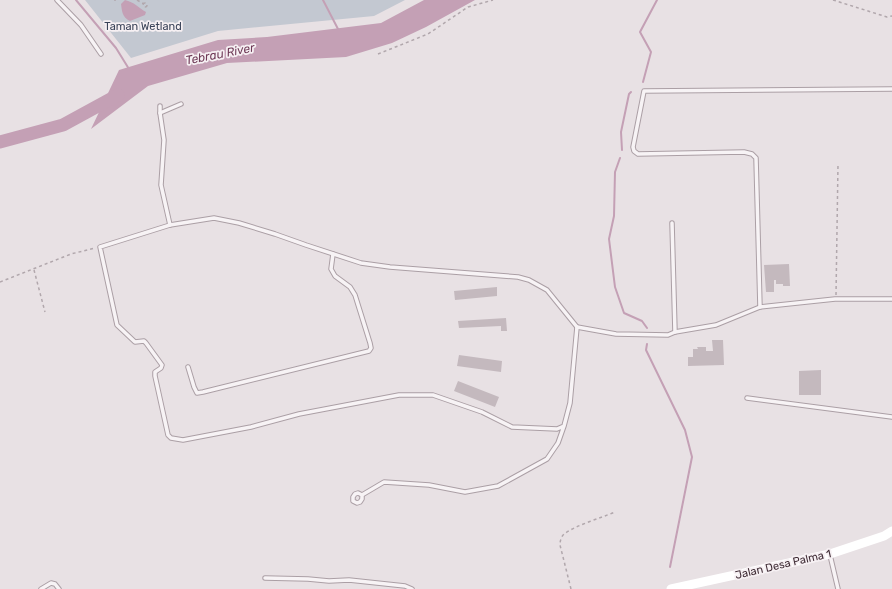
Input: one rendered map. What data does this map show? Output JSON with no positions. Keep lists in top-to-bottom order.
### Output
{
  "streets": {
    "street": ["Jalan Desa Palma 1"]
  },
  "water": ["Tebrau River"],
  "parks": ["Taman Wetland"]
}
